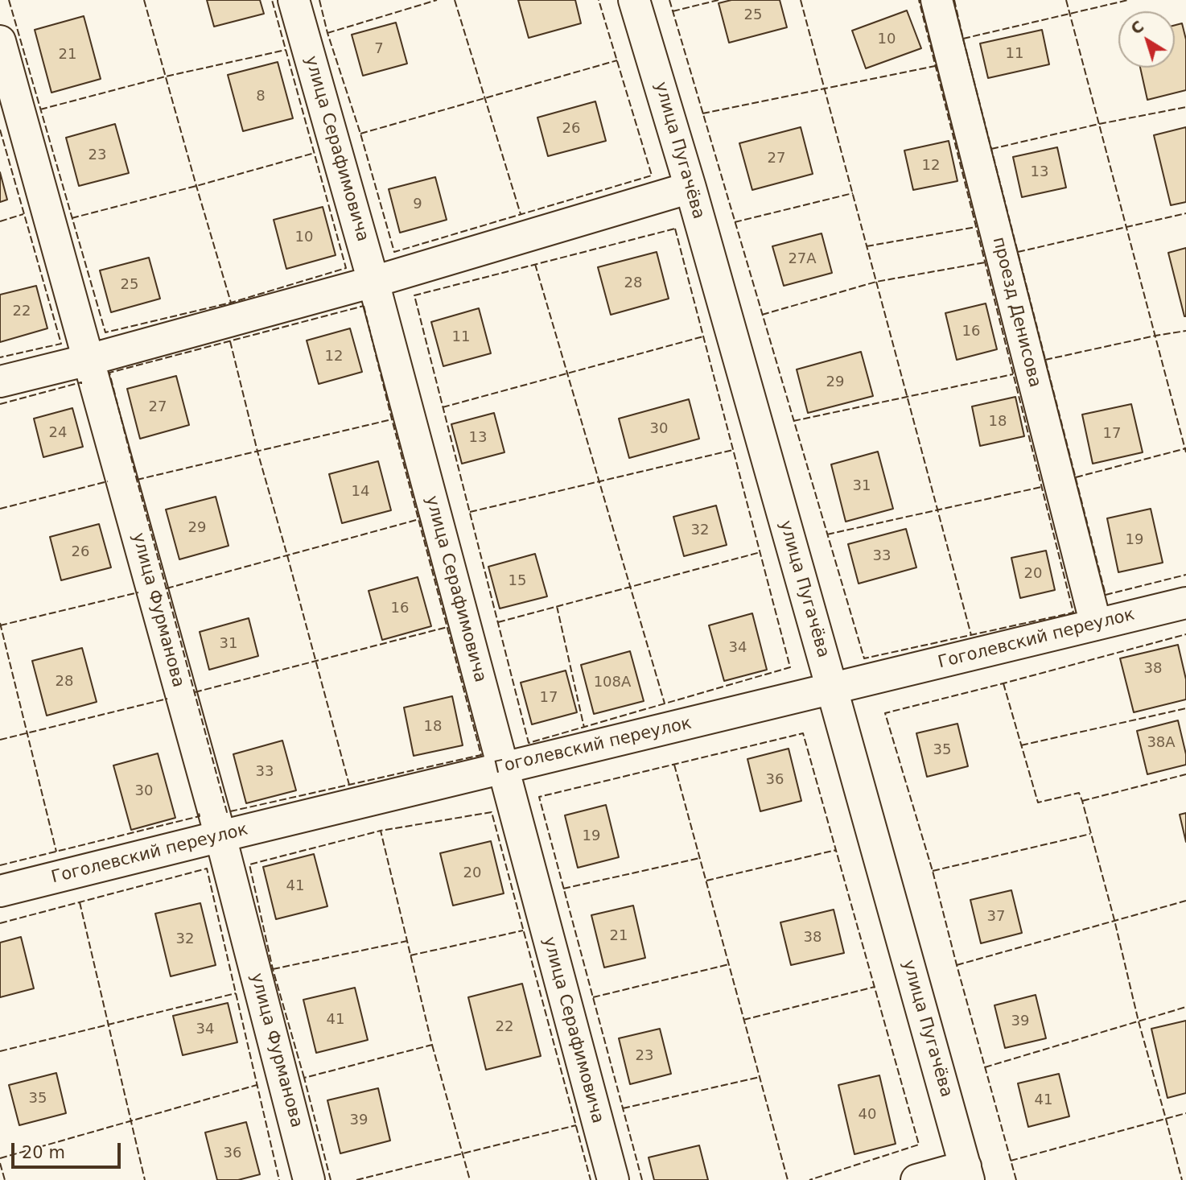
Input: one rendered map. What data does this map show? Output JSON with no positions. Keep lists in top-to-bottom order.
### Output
{
  "streets": {
    "street": [
      "улица Серафимовича",
      "улица Пугачёва",
      "проезд Денисова",
      "улица Фурманова",
      "Гоголевский переулок"
    ]
  },
  "crossings": [
    ["улица Серафимовича", "Гоголевский переулок"],
    ["улица Пугачёва", "Гоголевский переулок"],
    ["проезд Денисова", "Гоголевский переулок"],
    ["улица Фурманова", "Гоголевский переулок"]
  ],
  "house_numbers": [
    "25",
    "10",
    "7",
    "11",
    "21",
    "8",
    "26",
    "23",
    "27",
    "12",
    "13",
    "9",
    "10",
    "27А",
    "28",
    "25",
    "22",
    "16",
    "11",
    "12",
    "29",
    "27",
    "18",
    "30",
    "24",
    "17",
    "13",
    "31",
    "14",
    "29",
    "32",
    "19",
    "26",
    "33",
    "20",
    "15",
    "16",
    "31",
    "34",
    "38",
    "28",
    "108А",
    "17",
    "18",
    "38А",
    "35",
    "33",
    "36",
    "30",
    "19",
    "20",
    "41",
    "37",
    "21",
    "38",
    "32",
    "41",
    "39",
    "22",
    "34",
    "23",
    "35",
    "41",
    "40",
    "39",
    "36"
  ],
  "scale_bar": "20 m",
  "north": "top left"
}
